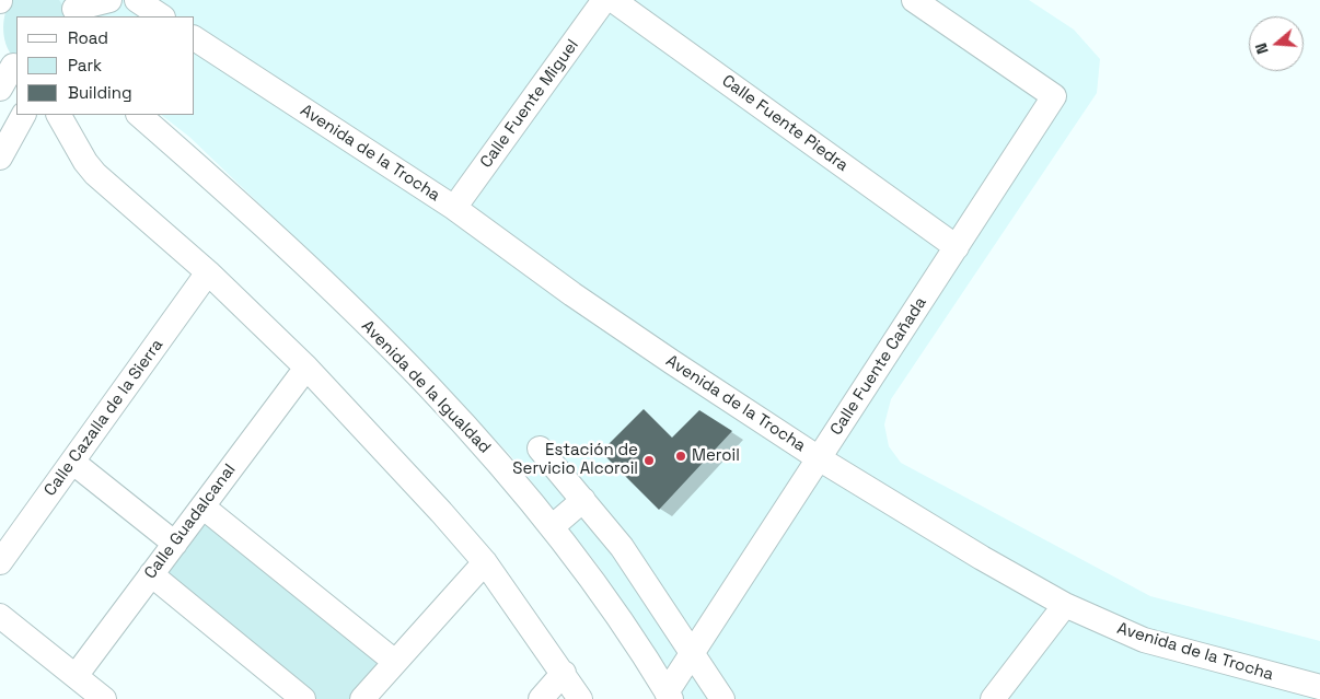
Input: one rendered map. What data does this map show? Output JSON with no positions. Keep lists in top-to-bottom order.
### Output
{
  "streets": {
    "street": [
      "Calle Fuente Miguel",
      "Calle Fuente Piedra",
      "Avenida de la Trocha",
      "Calle Fuente Cañada",
      "Avenida de la Igualdad",
      "Calle Cazalla de la Sierra",
      "Calle Guadalcanal"
    ]
  },
  "crossings": [
    ["Calle Fuente Miguel", "Calle Fuente Piedra"],
    ["Calle Fuente Miguel", "Avenida de la Trocha"],
    ["Calle Fuente Piedra", "Calle Fuente Cañada"],
    ["Avenida de la Trocha", "Calle Fuente Cañada"],
    ["Calle Fuente Cañada", "Avenida de la Igualdad"]
  ],
  "places": ["Meroil", "Estación de Servicio Alcoroil"],
  "legend": ["Road", "Park", "Building"],
  "north": "left"
}
